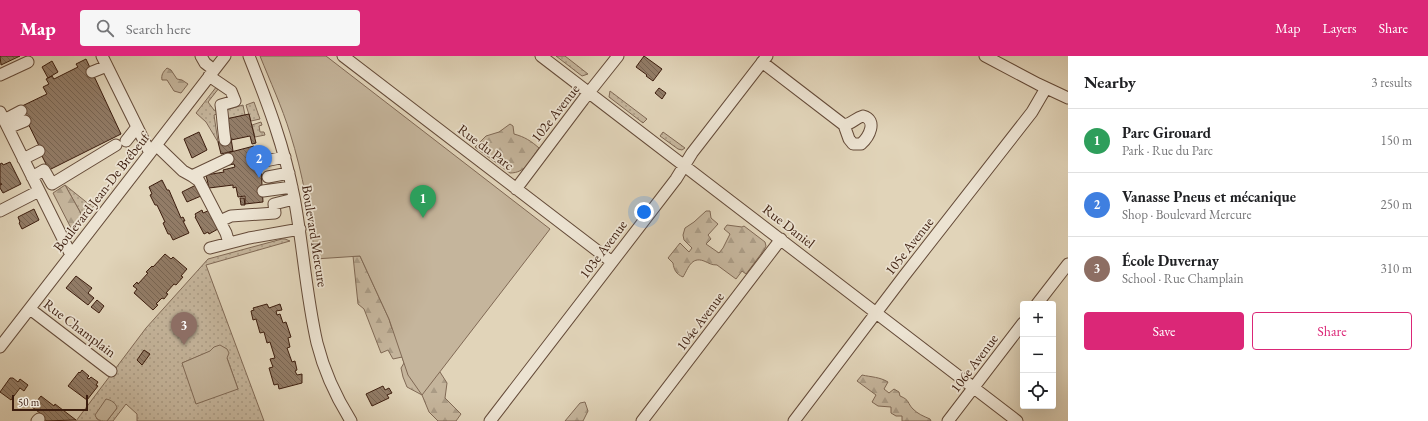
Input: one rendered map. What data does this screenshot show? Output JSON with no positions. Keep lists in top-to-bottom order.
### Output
{
  "streets": {
    "street": [
      "102e Avenue",
      "Rue du Parc",
      "Boulevard Jean-De Brébeuf",
      "Rue Daniel",
      "Boulevard Mercure",
      "105e Avenue",
      "103e Avenue",
      "104e Avenue",
      "Rue Champlain",
      "106e Avenue"
    ]
  },
  "crossings": [
    ["102e Avenue", "Rue du Parc"],
    ["102e Avenue", "Rue Daniel"],
    ["Rue du Parc", "103e Avenue"],
    ["Boulevard Jean-De Brébeuf", "Rue Champlain"],
    ["Rue Daniel", "105e Avenue"],
    ["Rue Daniel", "103e Avenue"],
    ["Rue Daniel", "104e Avenue"],
    ["Rue Daniel", "106e Avenue"]
  ],
  "scale_bar": "50 m",
  "page": {
    "header": "Map",
    "search": "Search here",
    "nav": ["Map", "Layers", "Share"],
    "heading": ["Nearby", "3 results"],
    "list": [
      {
        "mark": "1",
        "name": "Parc Girouard",
        "note": "Park · Rue du Parc",
        "value": "150 m"
      },
      {
        "mark": "2",
        "name": "Vanasse Pneus et mécanique",
        "note": "Shop · Boulevard Mercure",
        "value": "250 m"
      },
      {
        "mark": "3",
        "name": "École Duvernay",
        "note": "School · Rue Champlain",
        "value": "310 m"
      }
    ],
    "pins": ["2", "1", "3"],
    "buttons": ["Save", "Share"],
    "map_buttons": ["+", "−"],
    "scale": "50 m"
  }
}
